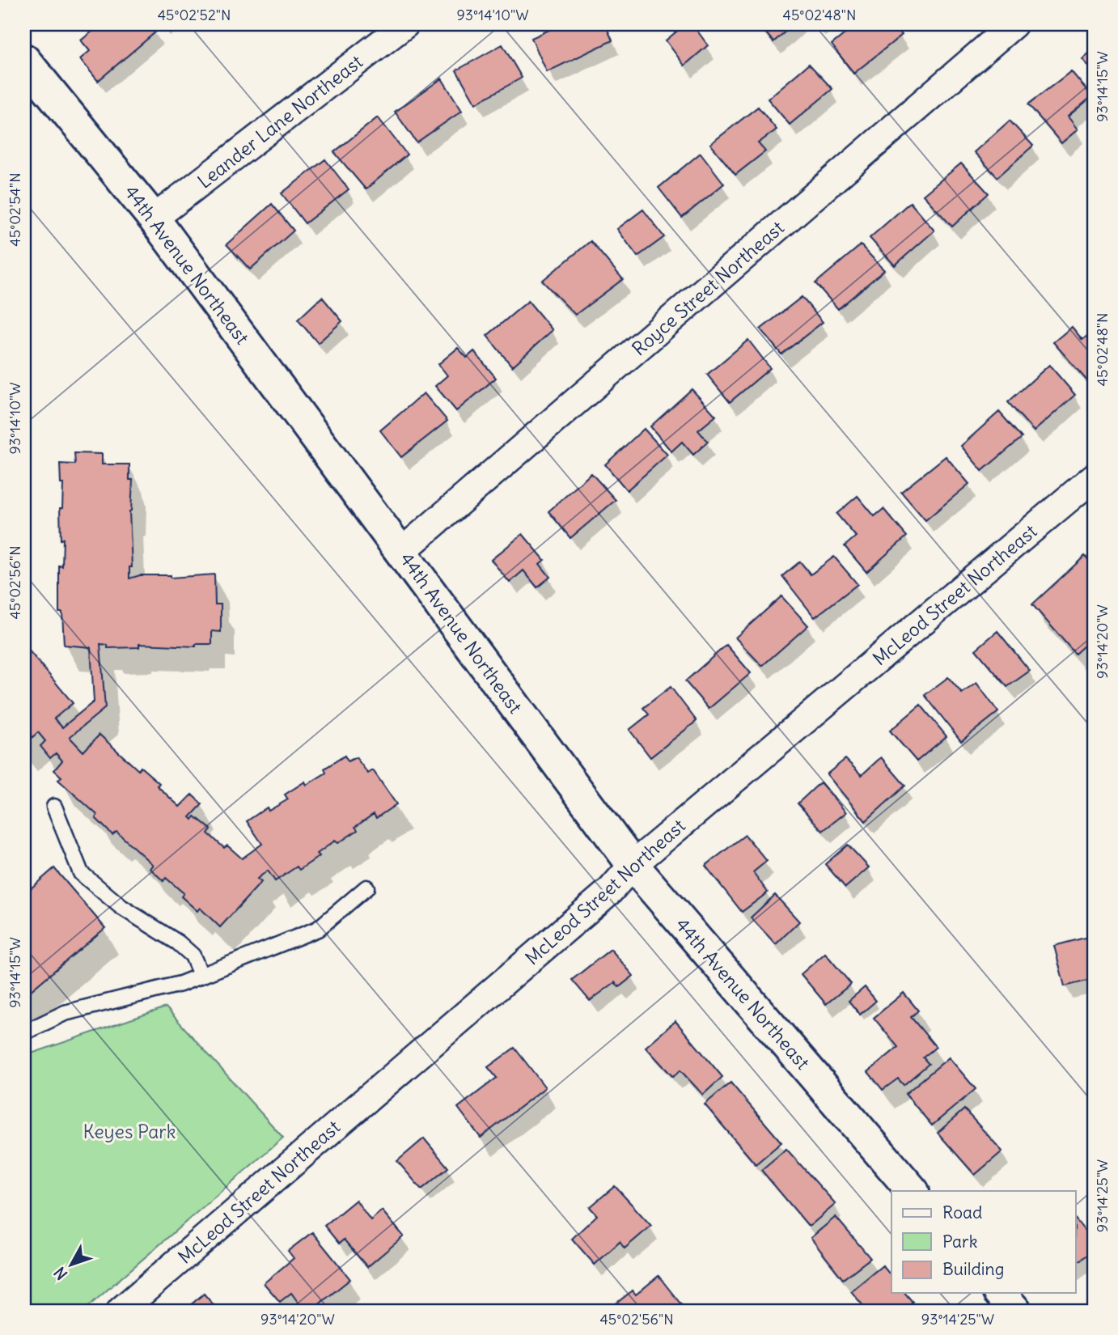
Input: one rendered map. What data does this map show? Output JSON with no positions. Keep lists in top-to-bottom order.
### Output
{
  "streets": {
    "street": [
      "Leander Lane Northeast",
      "44th Avenue Northeast",
      "Royce Street Northeast",
      "McLeod Street Northeast"
    ]
  },
  "crossings": [
    ["Leander Lane Northeast", "44th Avenue Northeast"],
    ["44th Avenue Northeast", "Royce Street Northeast"],
    ["44th Avenue Northeast", "McLeod Street Northeast"]
  ],
  "parks": ["Keyes Park"],
  "legend": ["Road", "Park", "Building"],
  "north": "bottom left",
  "coordinates": [
    "45°02'52\"N",
    "93°14'10\"W",
    "45°02'48\"N",
    "93°14'15\"W",
    "45°02'54\"N",
    "45°02'56\"N",
    "93°14'20\"W",
    "93°14'25\"W"
  ]
}
